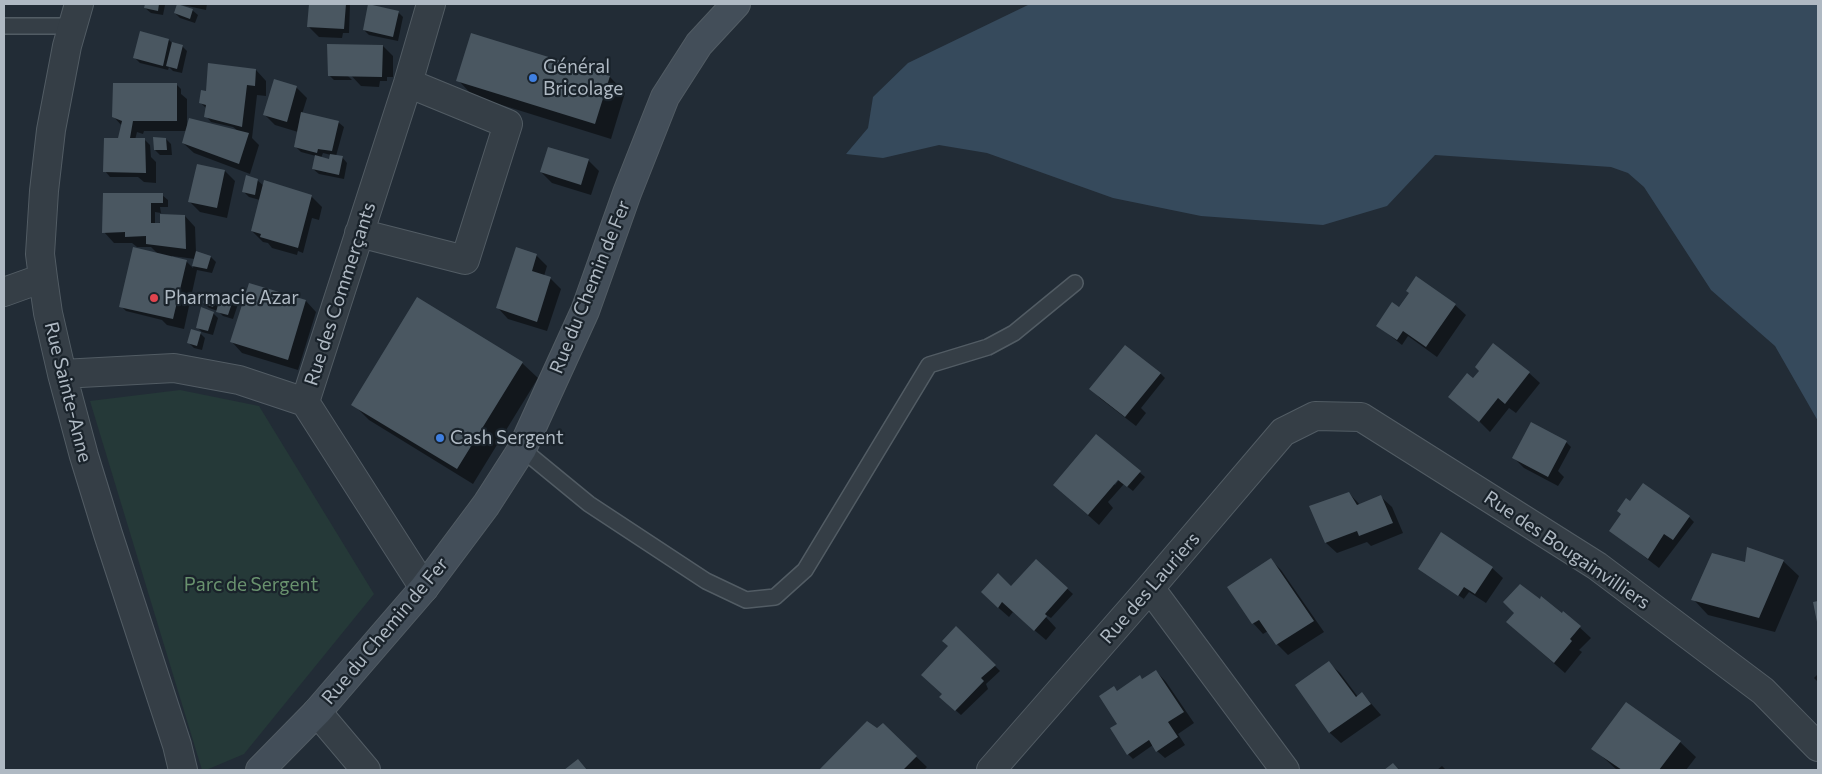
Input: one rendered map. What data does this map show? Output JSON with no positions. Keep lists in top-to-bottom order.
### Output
{
  "streets": {
    "main road": ["Rue du Chemin de Fer"],
    "street": [
      "Rue des Commerçants",
      "Rue Sainte-Anne",
      "Rue des Bougainvilliers",
      "Rue des Lauriers"
    ]
  },
  "crossings": [
    ["Rue du Chemin de Fer", "Rue des Commerçants"],
    ["Rue des Bougainvilliers", "Rue des Lauriers"]
  ],
  "parks": ["Parc de Sergent"],
  "places": ["Général Bricolage", "Pharmacie Azar", "Cash Sergent"]
}
